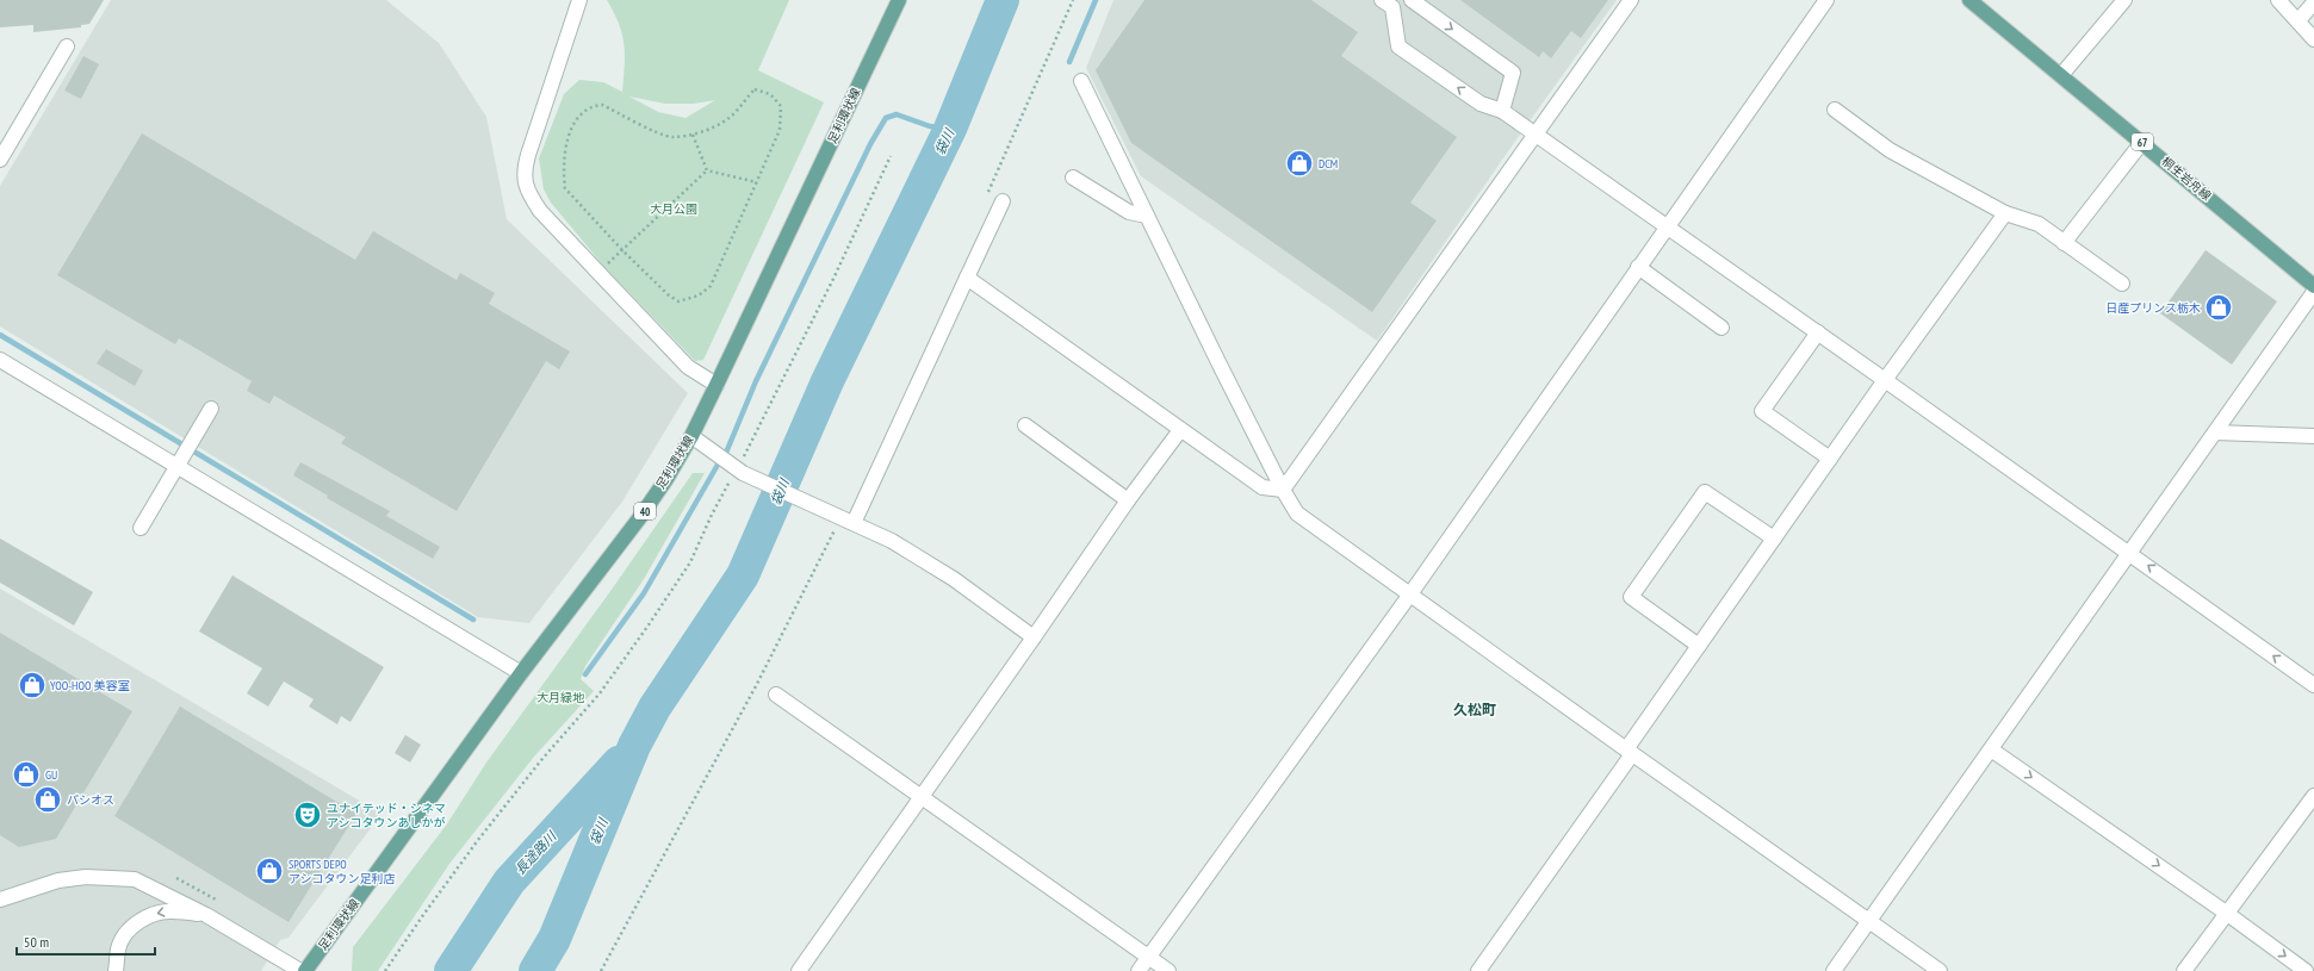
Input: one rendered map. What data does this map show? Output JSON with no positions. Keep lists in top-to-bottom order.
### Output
{
  "streets": {
    "main road": [
      "足利環状線",
      "67",
      "桐生岩舟線",
      "40"
    ]
  },
  "districts": ["久松町"],
  "water": ["袋川", "長途路川"],
  "parks": ["大月公園", "大月緑地"],
  "places": {
    "shop": [
      "DCM",
      "日産プリンス栃木",
      "YOO-HOO 美容室",
      "GU",
      "パシオス",
      "SPORTS DEPO アシコタウン足利店"
    ],
    "theatre": ["ユナイテッド・シネマ アシコタウンあしかが"]
  },
  "scale_bar": "50 m"
}
